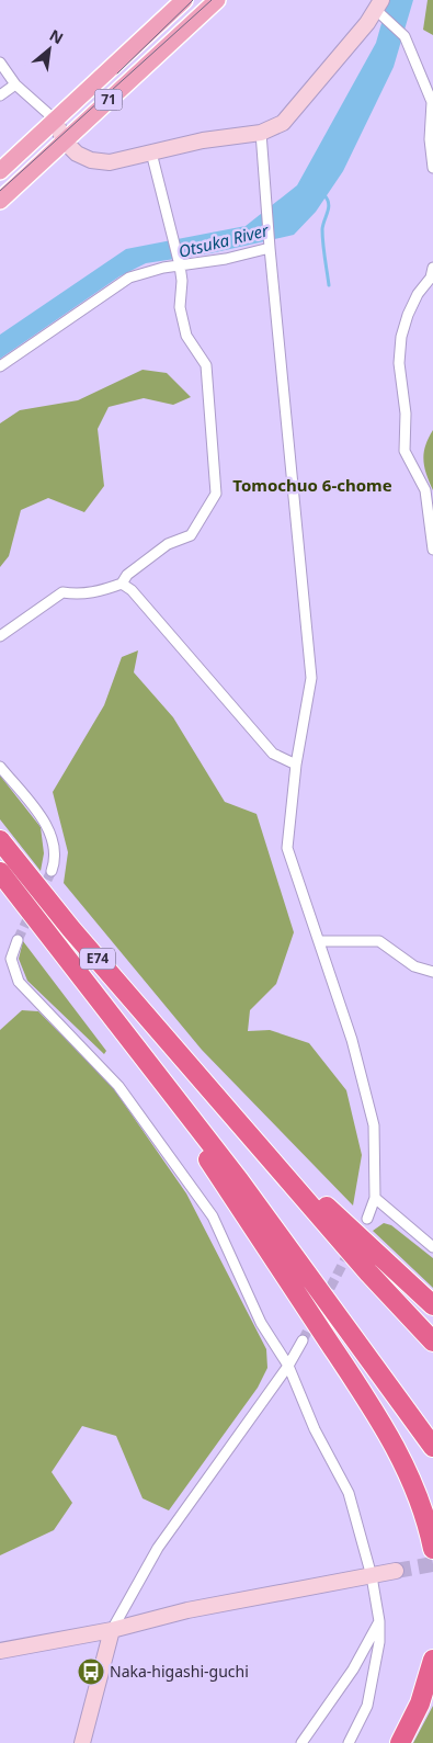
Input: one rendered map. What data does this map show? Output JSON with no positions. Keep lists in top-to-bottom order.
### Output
{
  "streets": {
    "highway": ["E74"],
    "main road": ["71"]
  },
  "districts": ["Tomochuo 6-chome"],
  "water": ["Otsuka River"],
  "places": {
    "bus stop": ["Naka-higashi-guchi"]
  },
  "north": "top right"
}
